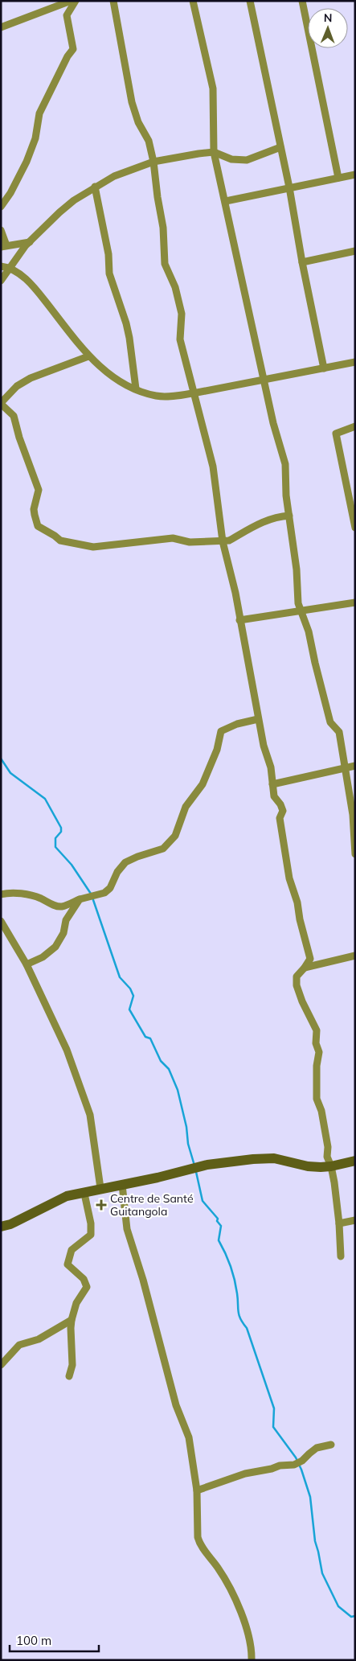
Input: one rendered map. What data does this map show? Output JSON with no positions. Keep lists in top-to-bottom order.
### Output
{
  "places": {
    "health": ["Centre de Santé Guitangola"]
  },
  "scale_bar": "100 m",
  "north": "top"
}
